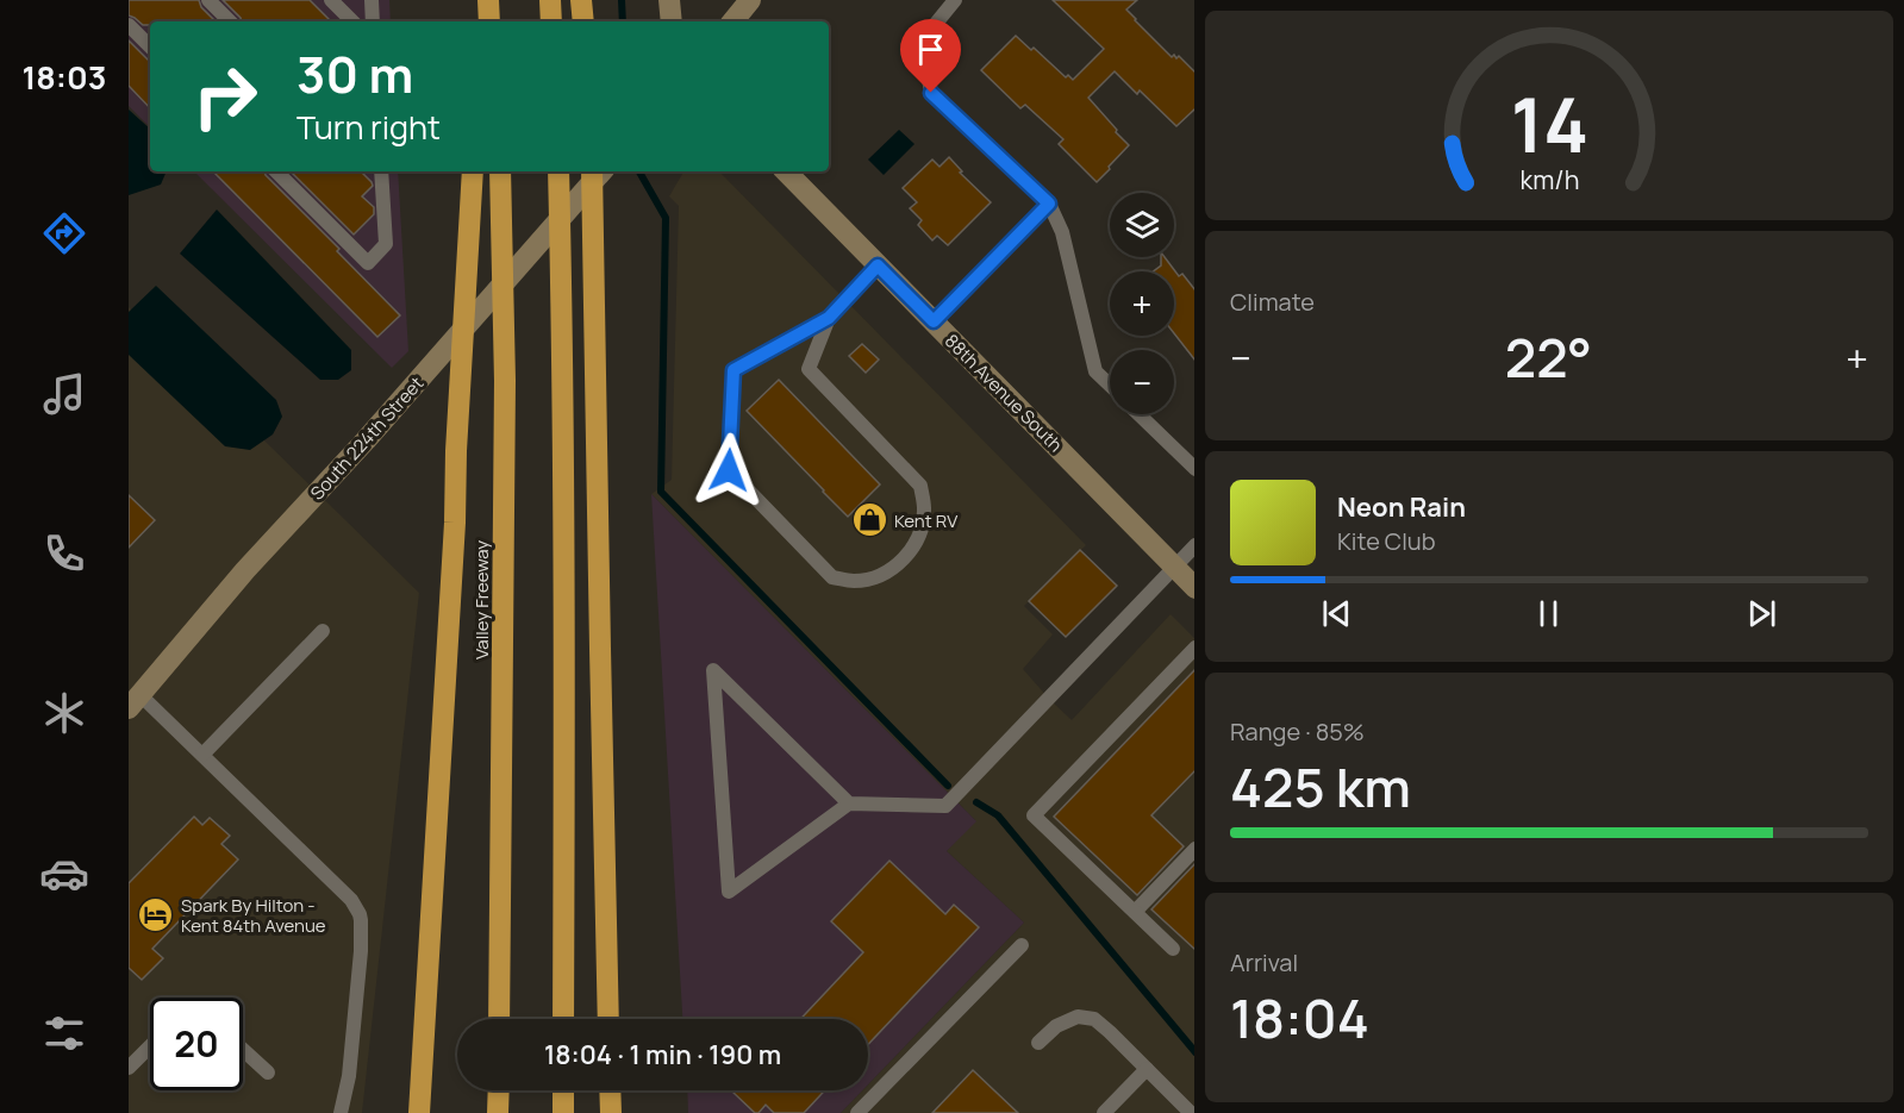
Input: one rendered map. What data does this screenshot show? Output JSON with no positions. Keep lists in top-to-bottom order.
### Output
{
  "streets": {
    "highway": ["Valley Freeway"],
    "street": ["88th Avenue South", "South 224th Street"]
  },
  "places": {
    "shop": ["Kent RV"],
    "hotel": ["Spark By Hilton - Kent 84th Avenue"]
  },
  "page": {
    "tabs": "18:03",
    "turn": ["30 m", "Turn right"],
    "map_buttons": ["+", "−"],
    "tile": [
      "Climate",
      ["Range · 85%", "425 km"],
      ["Arrival", "18:04"]
    ],
    "heat": ["−", "22°", "+"],
    "song": ["Neon Rain", "Kite Club"],
    "limit": "20",
    "trip": "18:04 · 1 min · 190 m",
    "gauge": ["14", "km/h"]
  }
}
